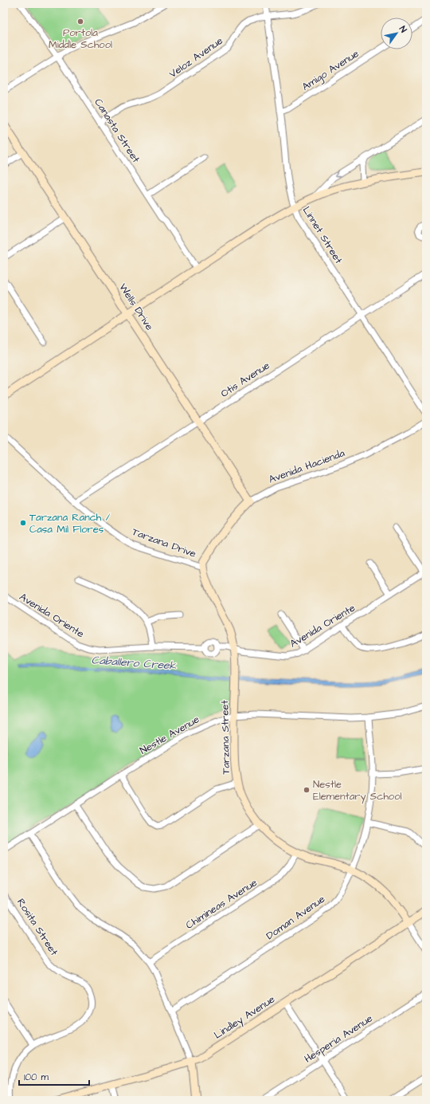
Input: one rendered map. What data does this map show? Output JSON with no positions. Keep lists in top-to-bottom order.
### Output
{
  "streets": {
    "street": [
      "Veloz Avenue",
      "Amigo Avenue",
      "Canasta Street",
      "Linnet Street",
      "Wells Drive",
      "Otis Avenue",
      "Avenida Hacienda",
      "Tarzana Drive",
      "Avenida Oriente",
      "Nestle Avenue",
      "Tarzana Street",
      "Chimineas Avenue",
      "Doman Avenue",
      "Rosita Street",
      "Lindley Avenue",
      "Hesperia Avenue"
    ]
  },
  "crossings": [
    ["Veloz Avenue", "Canasta Street"],
    ["Veloz Avenue", "Linnet Street"],
    ["Amigo Avenue", "Linnet Street"],
    ["Linnet Street", "Otis Avenue"],
    ["Wells Drive", "Otis Avenue"],
    ["Wells Drive", "Avenida Hacienda"],
    ["Otis Avenue", "Tarzana Drive"],
    ["Avenida Hacienda", "Tarzana Drive"],
    ["Tarzana Drive", "Avenida Oriente"],
    ["Tarzana Drive", "Tarzana Street"],
    ["Nestle Avenue", "Tarzana Street"],
    ["Nestle Avenue", "Doman Avenue"],
    ["Tarzana Street", "Chimineas Avenue"],
    ["Tarzana Street", "Doman Avenue"],
    ["Tarzana Street", "Lindley Avenue"]
  ],
  "water": ["Caballero Creek"],
  "places": ["Portola Middle School", "Tarzana Ranch / Casa Mil Flores", "Nestle Elementary School"],
  "scale_bar": "100 m",
  "north": "top right"
}
